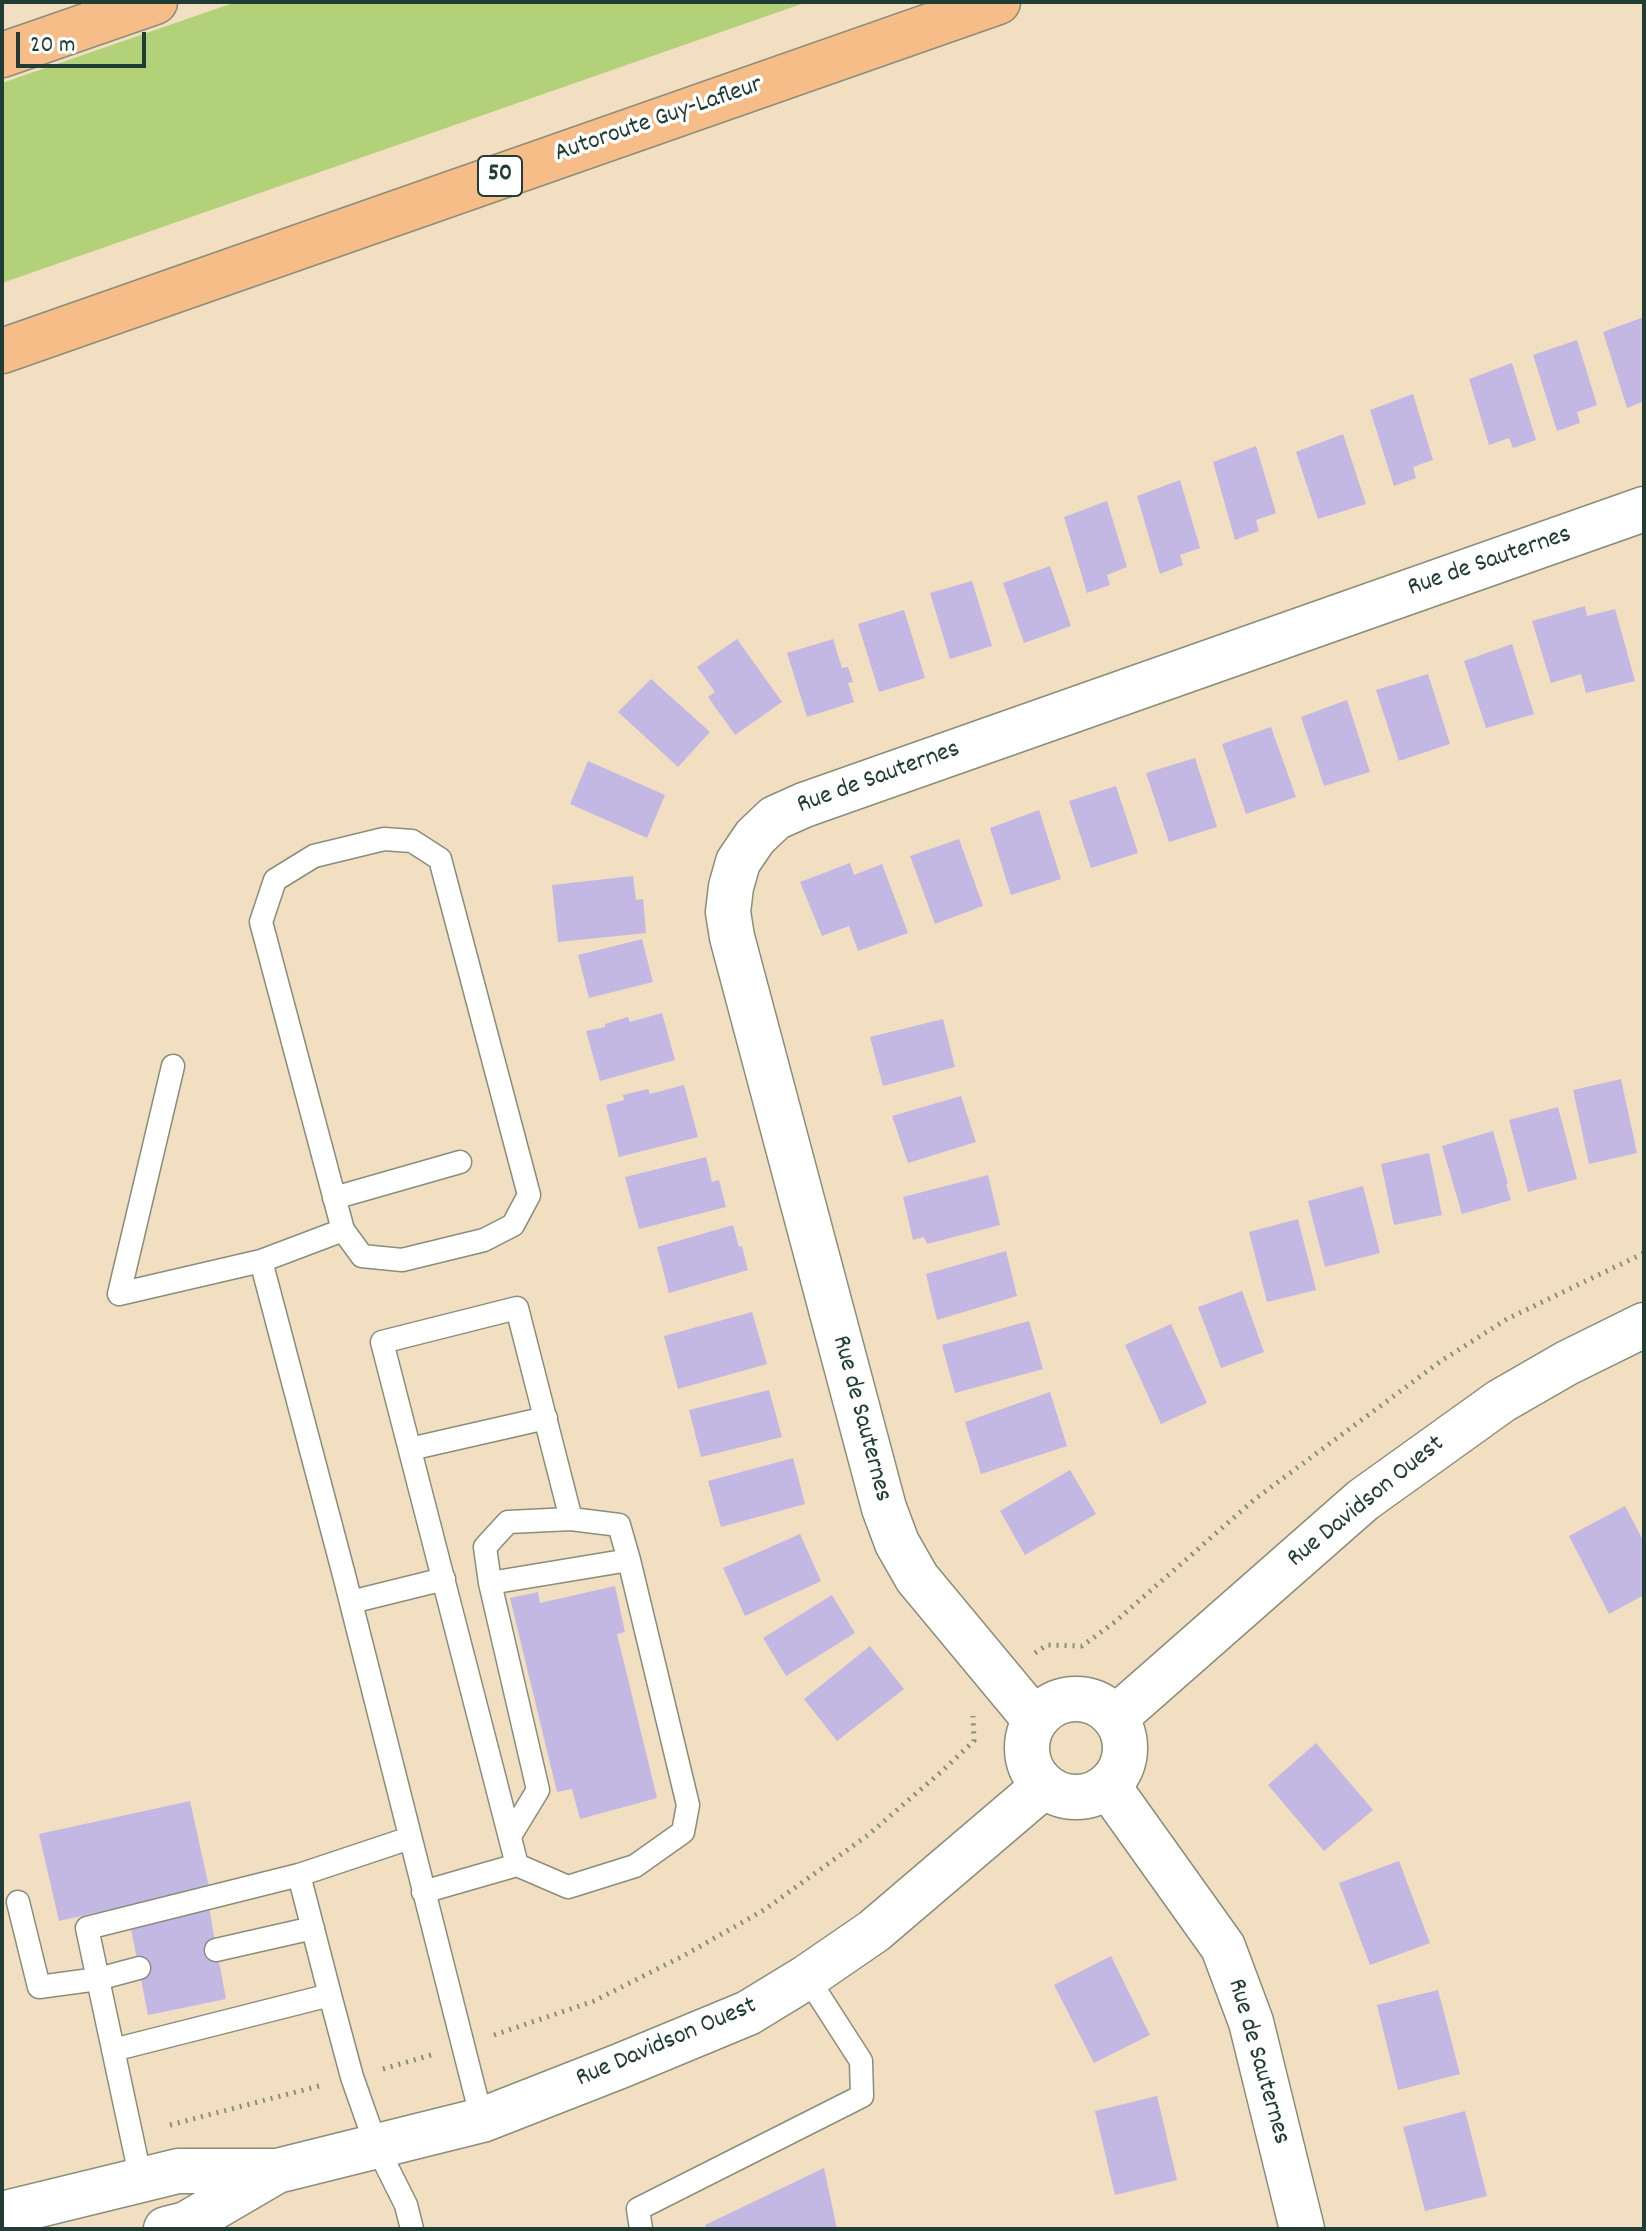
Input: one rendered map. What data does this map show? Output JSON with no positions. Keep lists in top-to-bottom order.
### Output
{
  "streets": {
    "highway": ["Autoroute Guy-Lafleur", "50"],
    "street": ["Rue de Sauternes", "Rue Davidson Ouest"]
  },
  "crossings": [
    ["Rue de Sauternes", "Rue Davidson Ouest"]
  ],
  "scale_bar": "20 m"
}
